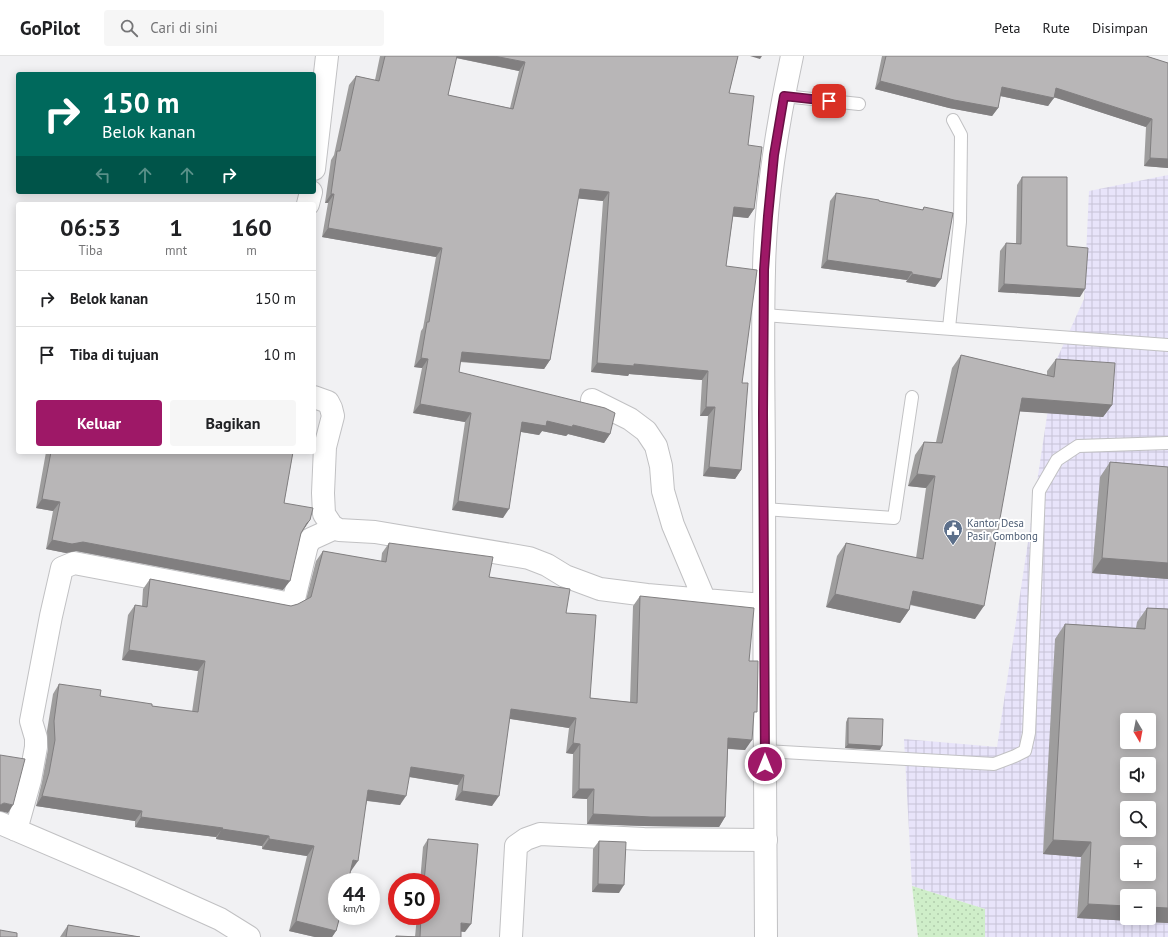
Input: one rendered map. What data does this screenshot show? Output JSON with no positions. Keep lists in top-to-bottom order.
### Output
{
  "places": {
    "public building": ["Kantor Desa Pasir Gombong"]
  },
  "north": "bottom",
  "page": {
    "header": "GoPilot",
    "search": "Cari di sini",
    "nav": ["Peta", "Rute", "Disimpan"],
    "turn": ["150 m", "Belok kanan"],
    "eta": [
      "06:53",
      "Tiba",
      "1",
      "mnt",
      "160",
      "m"
    ],
    "list": [
      {
        "name": "Belok kanan",
        "value": "150 m"
      },
      {
        "name": "Tiba di tujuan",
        "value": "10 m"
      }
    ],
    "buttons": ["Keluar", "Bagikan"],
    "map_buttons": ["+", "−"],
    "speed": "44 km/h",
    "limit": "50"
  }
}
